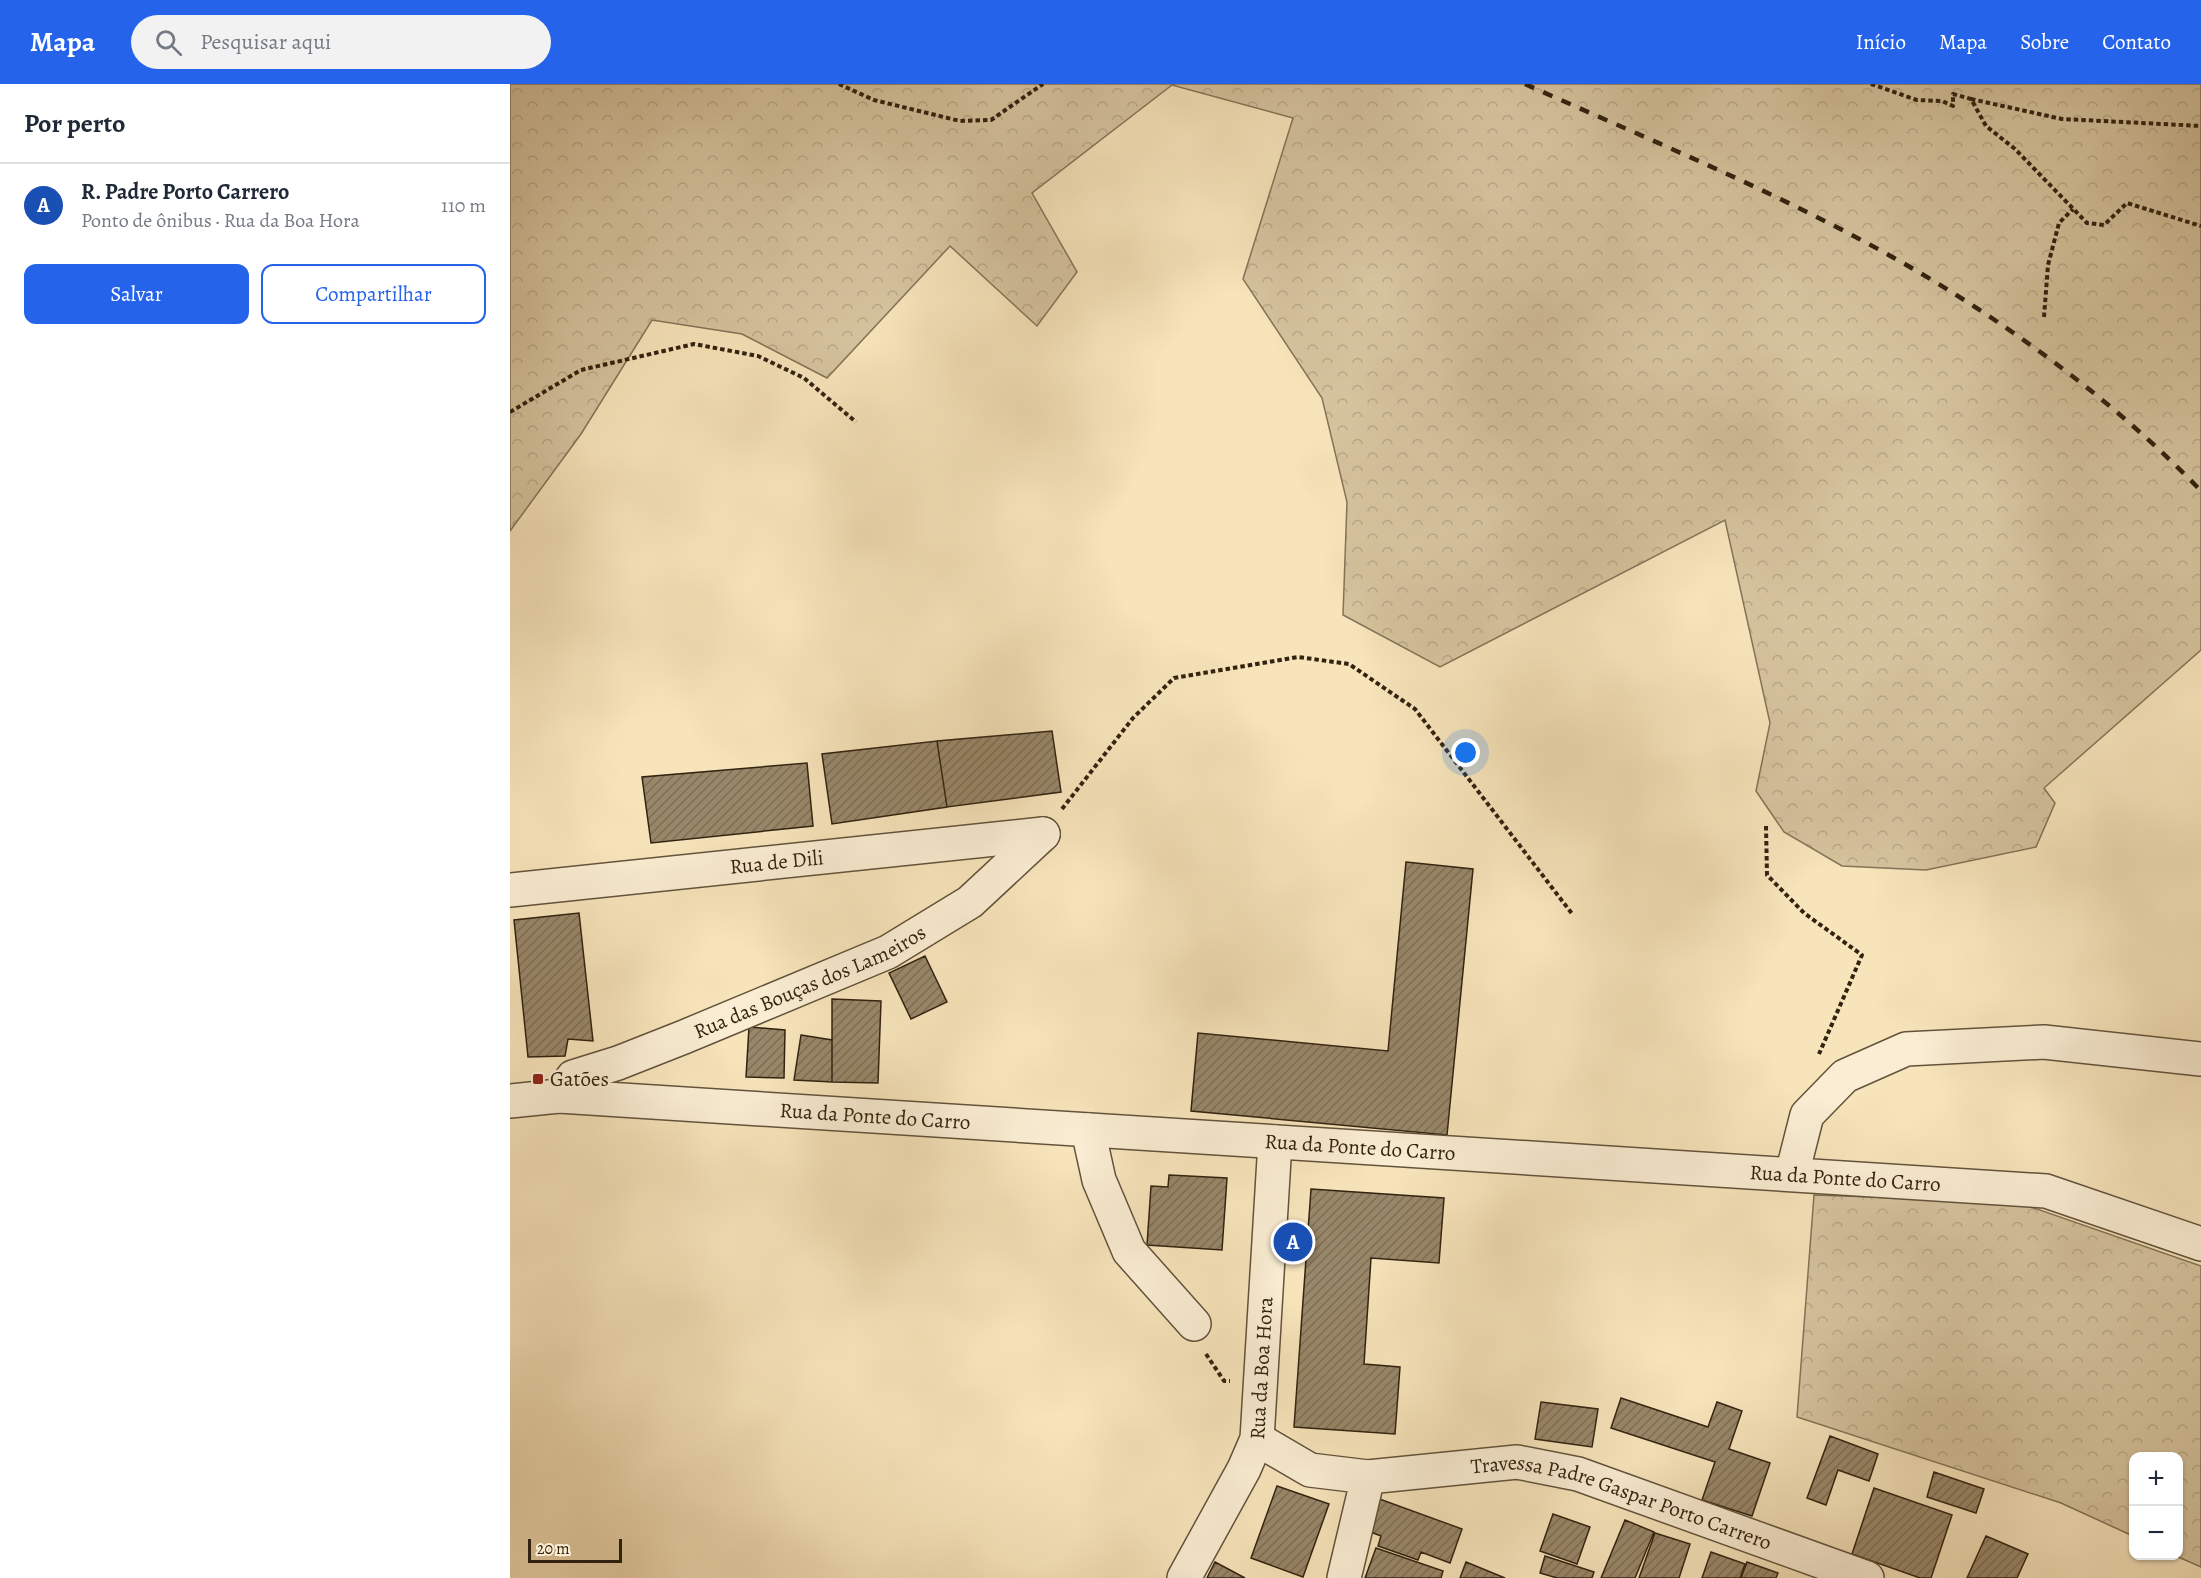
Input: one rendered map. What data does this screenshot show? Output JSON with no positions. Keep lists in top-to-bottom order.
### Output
{
  "streets": {
    "street": [
      "Rua de Dili",
      "Rua das Bouças dos Lameiros",
      "Rua da Ponte do Carro",
      "Rua da Boa Hora",
      "Travessa Padre Gaspar Porto Carrero"
    ]
  },
  "crossings": [
    ["Rua de Dili", "Rua das Bouças dos Lameiros"],
    ["Rua das Bouças dos Lameiros", "Rua da Ponte do Carro"],
    ["Rua da Ponte do Carro", "Rua da Boa Hora"],
    ["Rua da Boa Hora", "Travessa Padre Gaspar Porto Carrero"]
  ],
  "places": {
    "transit": ["Gatões"]
  },
  "scale_bar": "20 m",
  "page": {
    "header": "Mapa",
    "search": "Pesquisar aqui",
    "nav": [
      "Início",
      "Mapa",
      "Sobre",
      "Contato"
    ],
    "heading": "Por perto",
    "list": [
      {
        "mark": "A",
        "name": "R. Padre Porto Carrero",
        "note": "Ponto de ônibus · Rua da Boa Hora",
        "value": "110 m"
      }
    ],
    "buttons": ["Salvar", "Compartilhar"],
    "pins": "A",
    "map_buttons": ["+", "−"],
    "scale": "20 m"
  }
}
